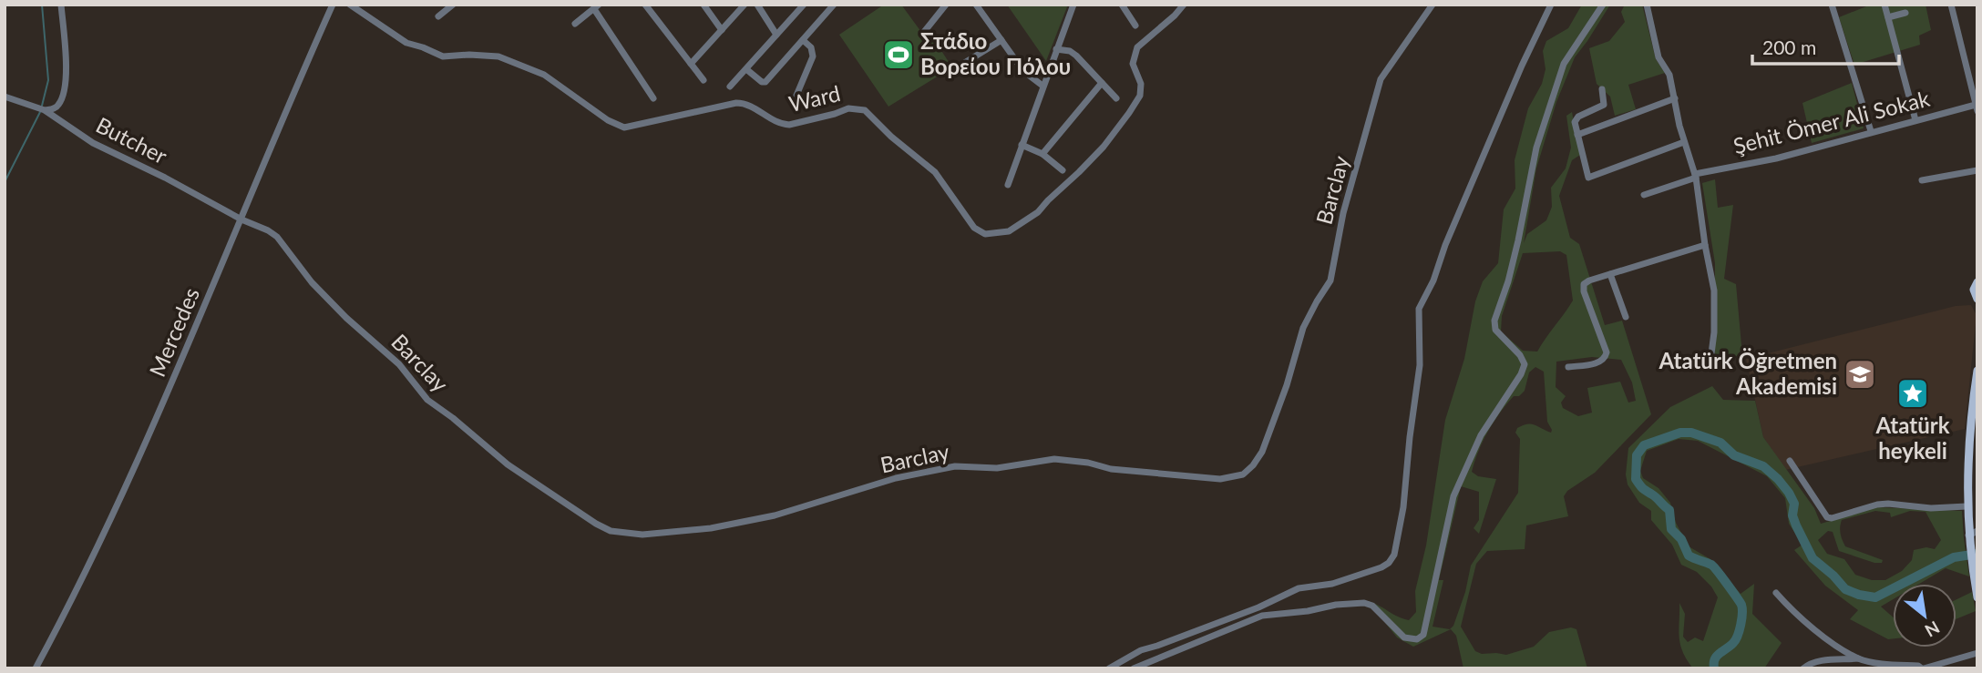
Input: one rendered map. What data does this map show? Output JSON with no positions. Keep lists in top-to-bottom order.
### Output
{
  "streets": {
    "street": [
      "Ward",
      "Şehit Ömer Ali Sokak",
      "Butcher",
      "Barclay",
      "Mercedes"
    ]
  },
  "crossings": [
    ["Butcher", "Barclay"],
    ["Butcher", "Mercedes"],
    ["Barclay", "Mercedes"]
  ],
  "places": {
    "sports": ["Στάδιο Βορείου Πόλου"],
    "school or university": ["Atatürk Öğretmen Akademisi"],
    "place": ["Atatürk heykeli"]
  },
  "scale_bar": "200 m",
  "north": "bottom right"
}
